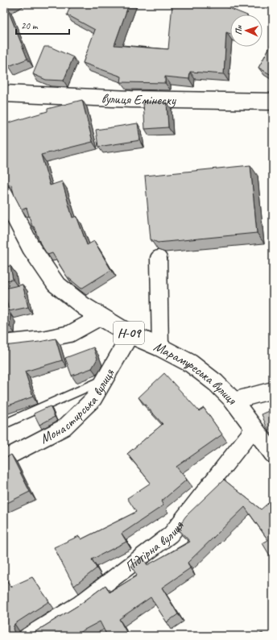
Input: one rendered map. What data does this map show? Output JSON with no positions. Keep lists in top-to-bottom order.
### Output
{
  "streets": {
    "main road": ["Н-09", "Марамуреська вулиця"],
    "street": ["вулиця Емінеску", "Монастирська вулиця", "Підгірна вулиця"]
  },
  "crossings": [
    ["Марамуреська вулиця", "Монастирська вулиця"],
    ["Марамуреська вулиця", "Підгірна вулиця"]
  ],
  "scale_bar": "20 m",
  "north": "left"
}
